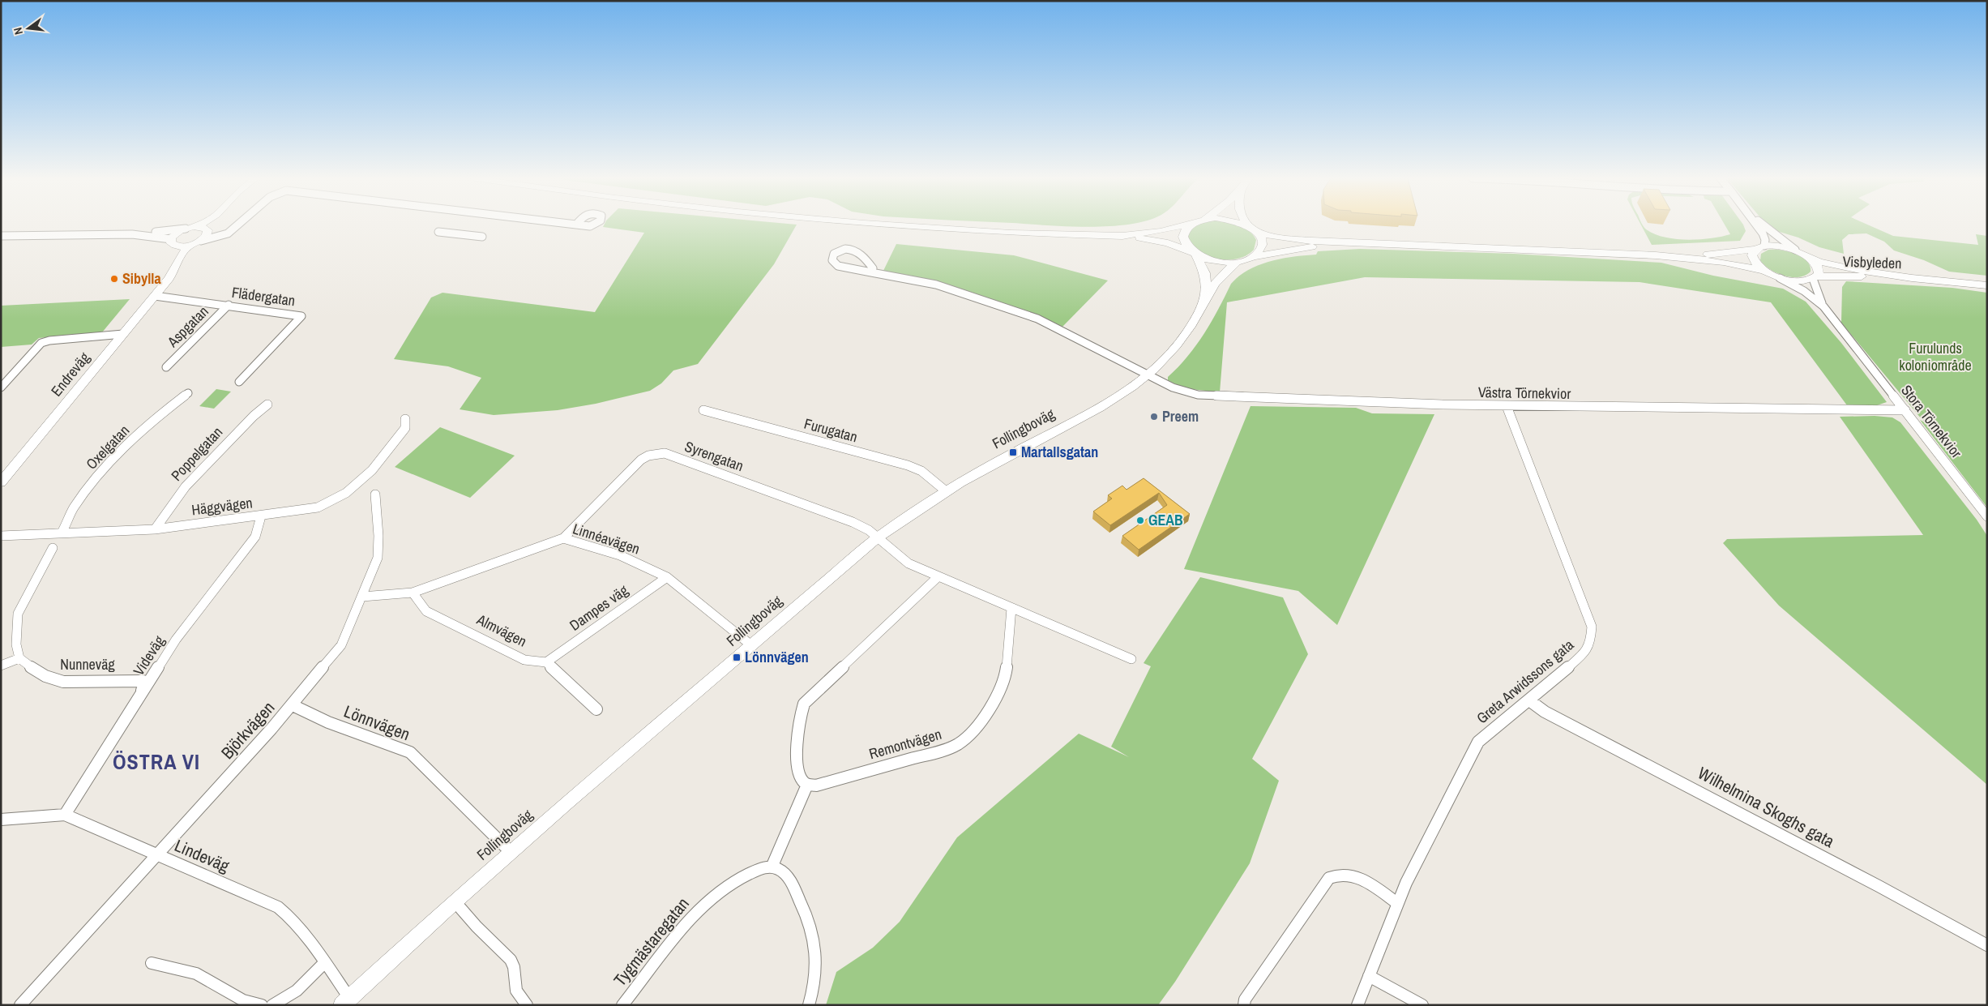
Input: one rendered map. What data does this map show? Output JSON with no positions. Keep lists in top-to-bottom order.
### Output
{
  "streets": {
    "main road": ["Visbyleden", "Endreväg", "Follingboväg"],
    "street": [
      "Flädergatan",
      "Aspgatan",
      "Västra Törnekvior",
      "Stora Törnekvior",
      "Furugatan",
      "Oxelgatan",
      "Poppelgatan",
      "Syrengatan",
      "Häggvägen",
      "Linnéavägen",
      "Dampes väg",
      "Almvägen",
      "Videväg",
      "Nunneväg",
      "Greta Arwidssons gata",
      "Lönnvägen",
      "Björkvägen",
      "Remontvägen",
      "Wilhelmina Skoghs gata",
      "Lindeväg",
      "Tygmästaregatan"
    ]
  },
  "crossings": [
    ["Flädergatan", "Aspgatan"],
    ["Flädergatan", "Endreväg"],
    ["Västra Törnekvior", "Stora Törnekvior"],
    ["Västra Törnekvior", "Follingboväg"],
    ["Västra Törnekvior", "Greta Arwidssons gata"],
    ["Follingboväg", "Furugatan"],
    ["Follingboväg", "Syrengatan"],
    ["Follingboväg", "Linnéavägen"],
    ["Follingboväg", "Lönnvägen"],
    ["Follingboväg", "Lindeväg"],
    ["Oxelgatan", "Häggvägen"],
    ["Poppelgatan", "Häggvägen"],
    ["Syrengatan", "Linnéavägen"],
    ["Häggvägen", "Videväg"],
    ["Linnéavägen", "Dampes väg"],
    ["Linnéavägen", "Almvägen"],
    ["Linnéavägen", "Björkvägen"],
    ["Dampes väg", "Almvägen"],
    ["Videväg", "Nunneväg"],
    ["Videväg", "Lindeväg"],
    ["Greta Arwidssons gata", "Wilhelmina Skoghs gata"],
    ["Lönnvägen", "Björkvägen"],
    ["Björkvägen", "Lindeväg"]
  ],
  "districts": ["ÖSTRA VI"],
  "parks": ["Furulunds koloniområde"],
  "places": {
    "other": ["Sibylla", "Preem", "GEAB"],
    "transit": ["Martallsgatan", "Lönnvägen"]
  },
  "north": "left"
}
